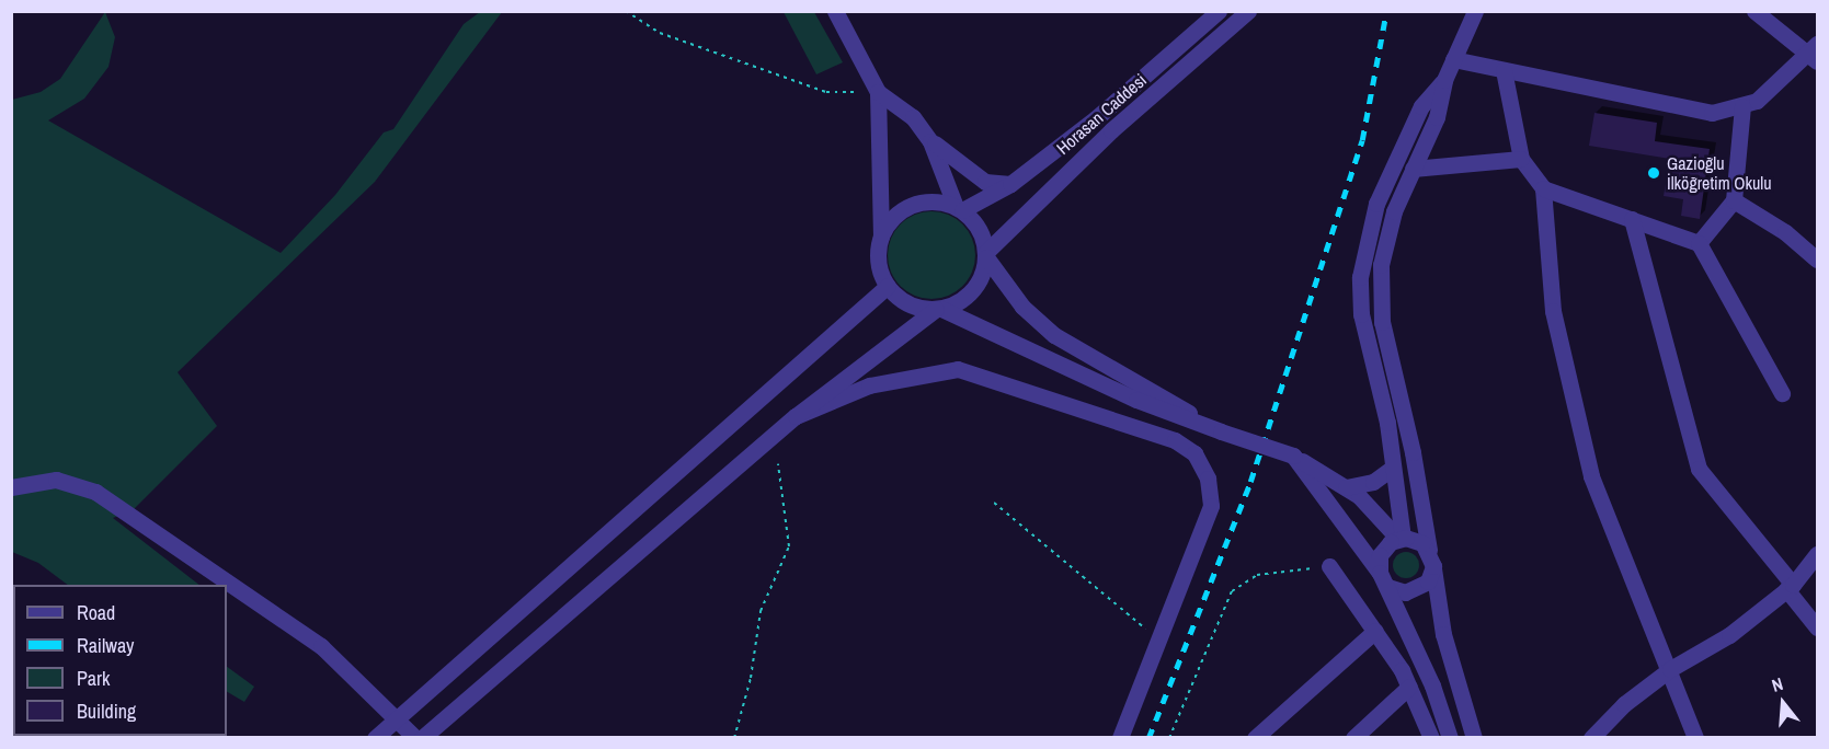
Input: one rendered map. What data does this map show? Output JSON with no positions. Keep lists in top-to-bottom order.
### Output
{
  "streets": {
    "street": ["Horasan Caddesi"]
  },
  "places": ["Gazioğlu İlköğretim Okulu"],
  "legend": [
    "Road",
    "Railway",
    "Park",
    "Building"
  ],
  "north": "top"
}
